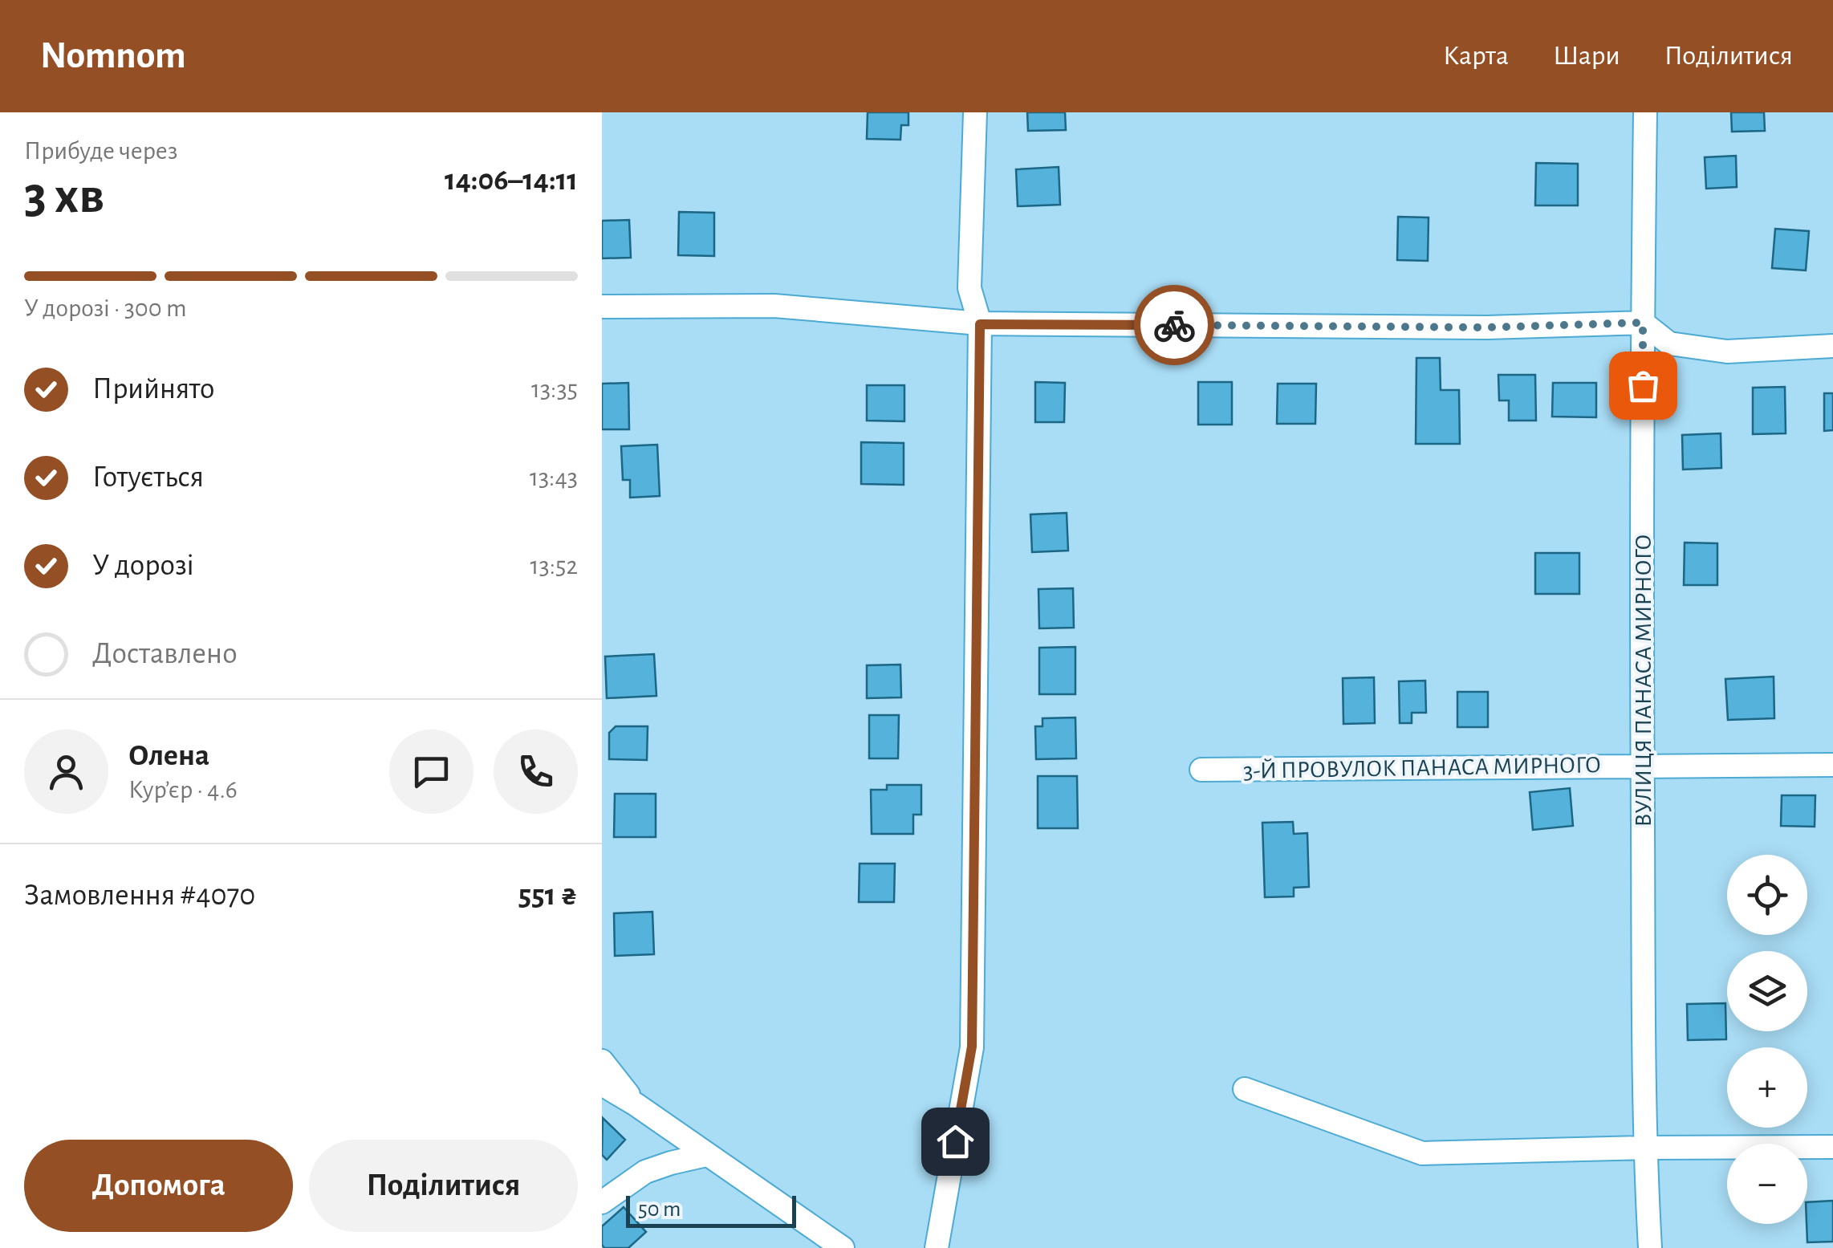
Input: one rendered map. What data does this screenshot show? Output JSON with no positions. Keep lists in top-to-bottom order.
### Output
{
  "streets": {
    "street": ["ВУЛИЦЯ ПАНАСА МИРНОГО", "3-Й ПРОВУЛОК ПАНАСА МИРНОГО"]
  },
  "crossings": [
    ["ВУЛИЦЯ ПАНАСА МИРНОГО", "3-Й ПРОВУЛОК ПАНАСА МИРНОГО"]
  ],
  "scale_bar": "50 m",
  "page": {
    "header": "Nomnom",
    "nav": ["Карта", "Шари", "Поділитися"],
    "heading": ["3 хв", "Прибуде через", "14:06–14:11"],
    "panel": [
      "Олена",
      "Кур’єр · 4.6",
      "Замовлення #4070",
      "551 ₴"
    ],
    "bar": "У дорозі · 300 m",
    "list": [
      ["Прийнято", "13:35"],
      ["Готується", "13:43"],
      ["У дорозі", "13:52"],
      "Доставлено"
    ],
    "map_buttons": ["+", "−"],
    "buttons": ["Допомога", "Поділитися"],
    "scale": "50 m"
  }
}
